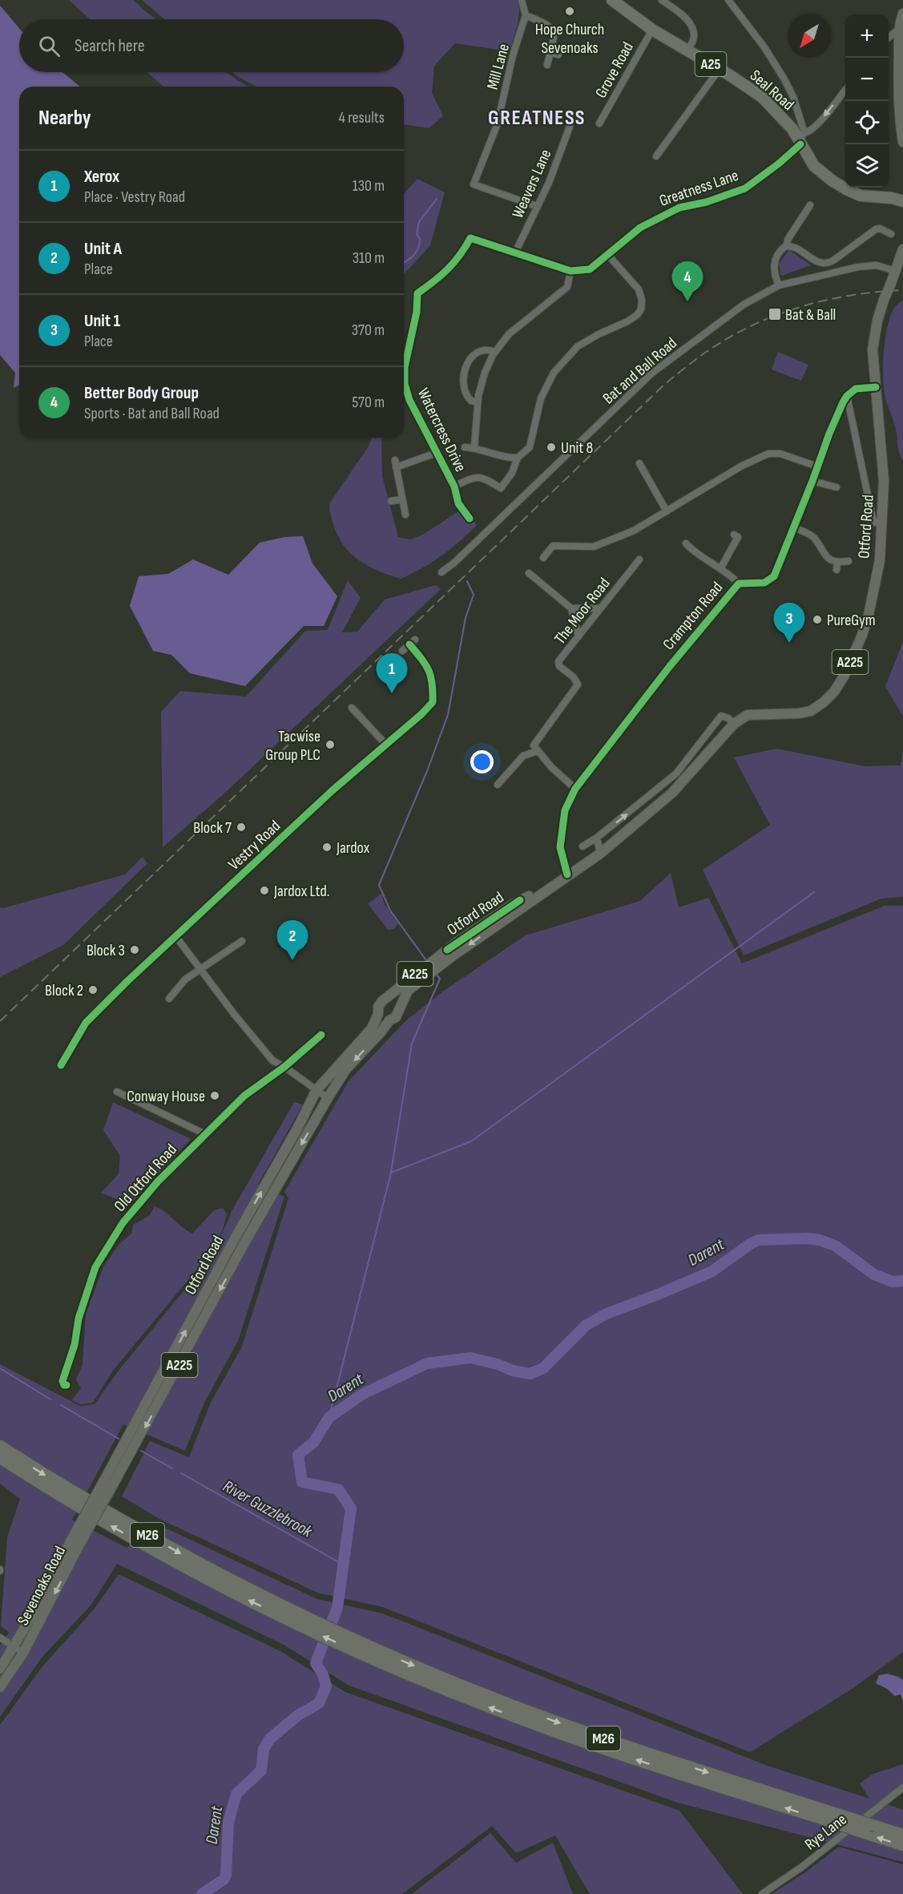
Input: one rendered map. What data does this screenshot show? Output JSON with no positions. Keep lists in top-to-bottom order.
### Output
{
  "streets": {
    "highway": ["A25", "Seal Road", "M26"],
    "main road": ["Otford Road", "A225", "Sevenoaks Road"],
    "street": [
      "Mill Lane",
      "Grove Road",
      "Weavers Lane",
      "Greatness Lane",
      "Bat and Ball Road",
      "Watercress Drive",
      "The Moor Road",
      "Crampton Road",
      "Vestry Road",
      "Old Otford Road",
      "Rye Lane"
    ]
  },
  "crossings": [
    ["Mill Lane", "Weavers Lane"],
    ["Grove Road", "Seal Road"],
    ["Seal Road", "Greatness Lane"],
    ["Weavers Lane", "Watercress Drive"],
    ["Bat and Ball Road", "Otford Road"],
    ["Otford Road", "Crampton Road"],
    ["Otford Road", "A225"],
    ["Otford Road", "Sevenoaks Road"]
  ],
  "districts": ["GREATNESS"],
  "water": ["Darent", "River Guzzlebrook"],
  "places": {
    "other": [
      "Hope Church Sevenoaks",
      "Unit 8",
      "PureGym",
      "Tacwise Group PLC",
      "Block 7",
      "Jardox",
      "Jardox Ltd.",
      "Block 3",
      "Block 2",
      "Conway House"
    ],
    "transit": ["Bat & Ball"]
  },
  "north": "bottom left",
  "page": {
    "map_buttons": ["+", "−"],
    "search": "Search here",
    "heading": ["Nearby", "4 results"],
    "list": [
      {
        "mark": "1",
        "name": "Xerox",
        "note": "Place · Vestry Road",
        "value": "130 m"
      },
      {
        "mark": "2",
        "name": "Unit A",
        "note": "Place",
        "value": "310 m"
      },
      {
        "mark": "3",
        "name": "Unit 1",
        "note": "Place",
        "value": "370 m"
      },
      {
        "mark": "4",
        "name": "Better Body Group",
        "note": "Sports · Bat and Ball Road",
        "value": "570 m"
      }
    ],
    "pins": [
      "4",
      "3",
      "1",
      "2"
    ]
  }
}
